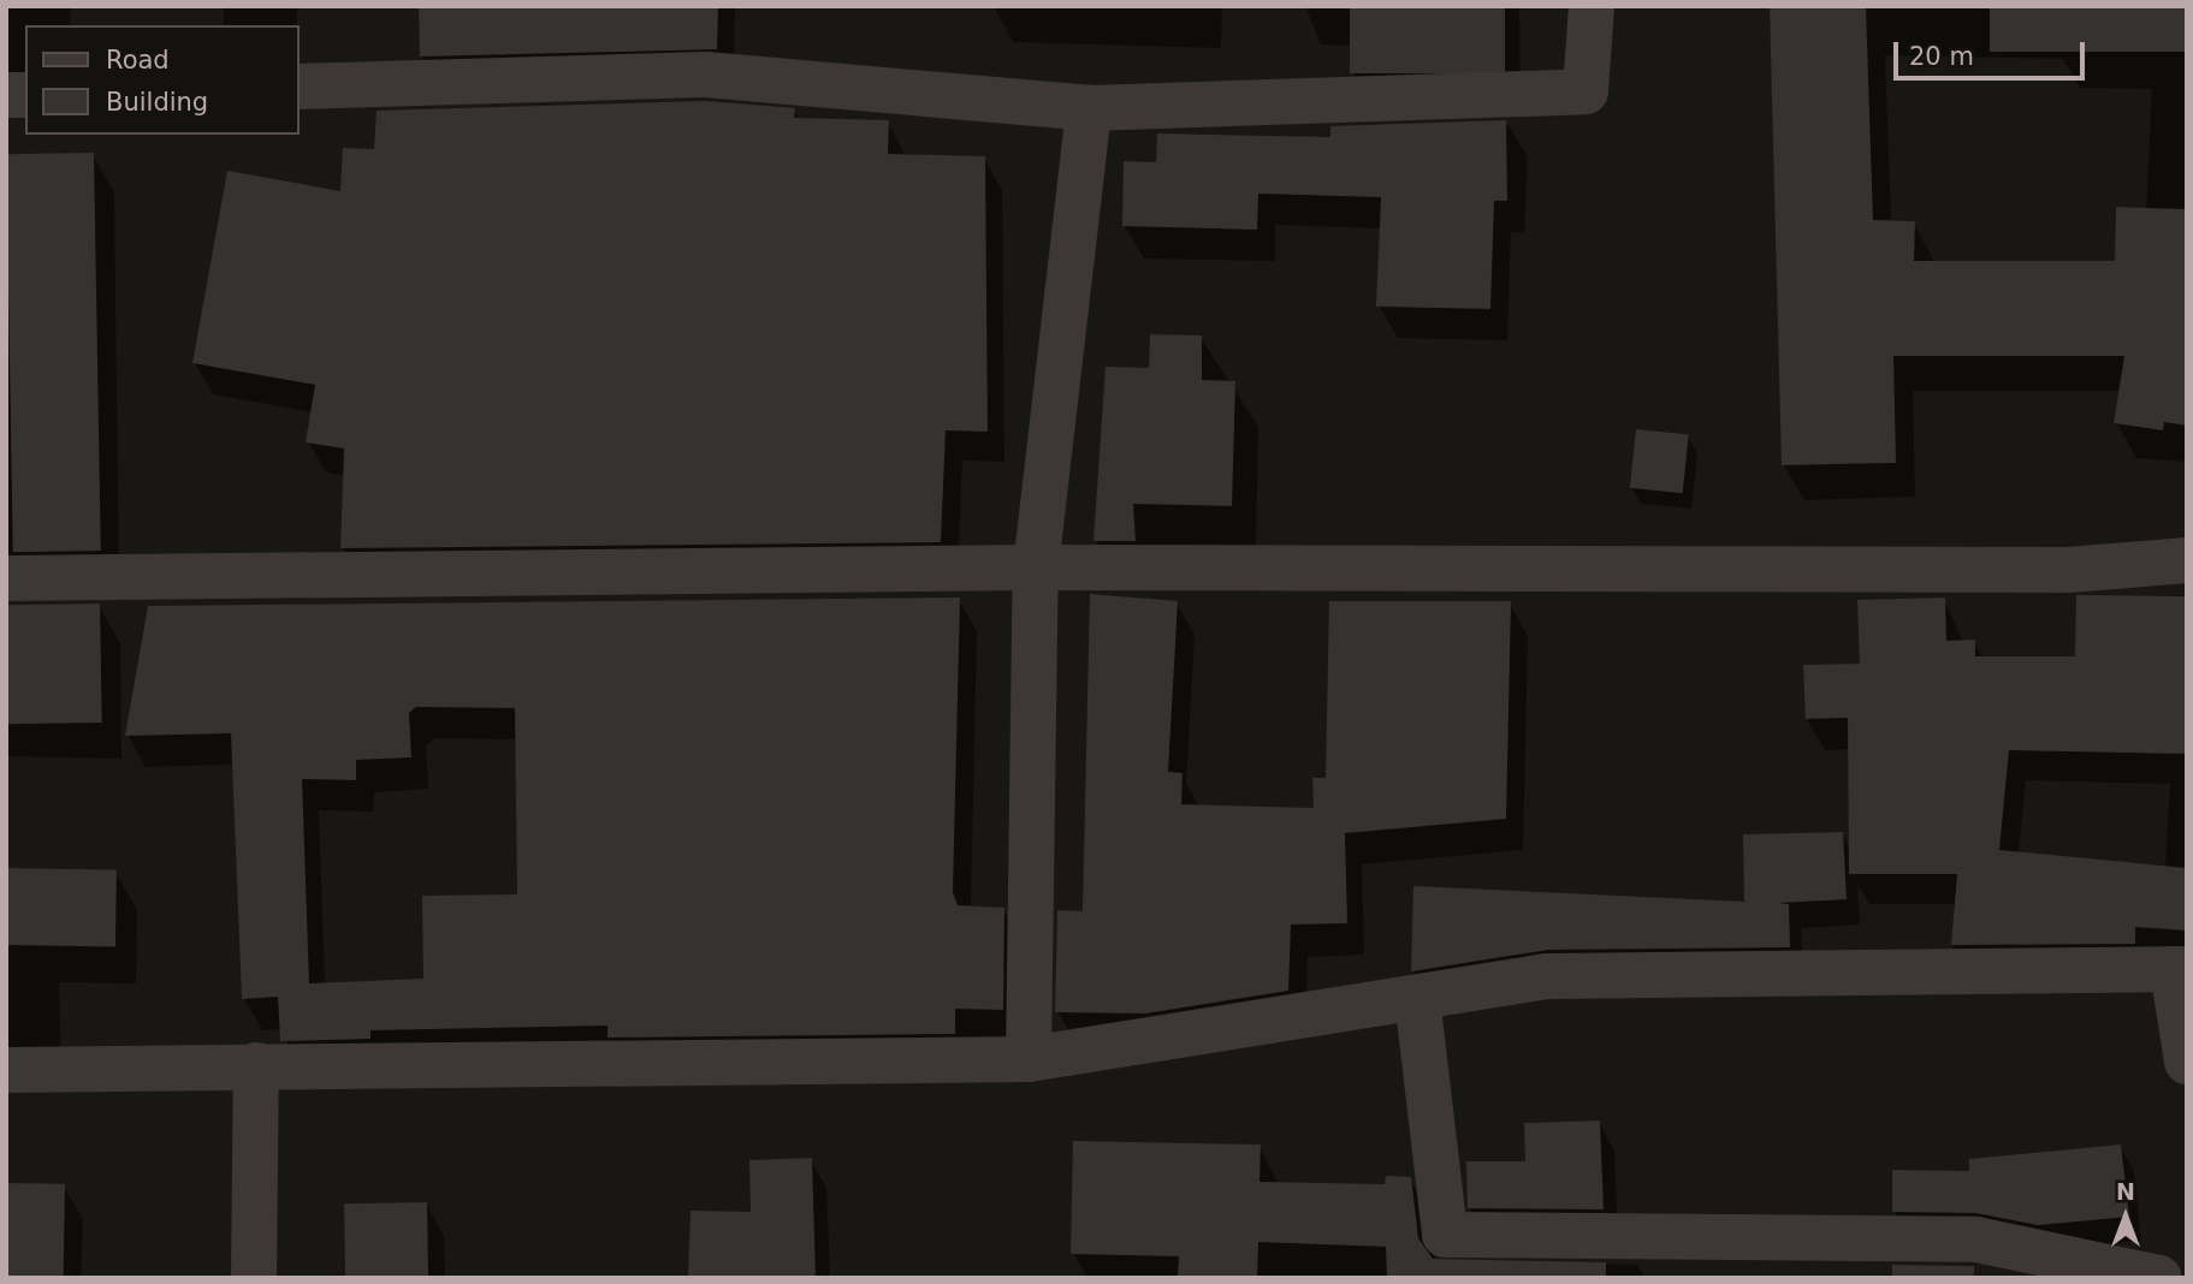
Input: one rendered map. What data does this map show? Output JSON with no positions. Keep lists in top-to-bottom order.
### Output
{
  "legend": ["Road", "Building"],
  "scale_bar": "20 m",
  "north": "top"
}
